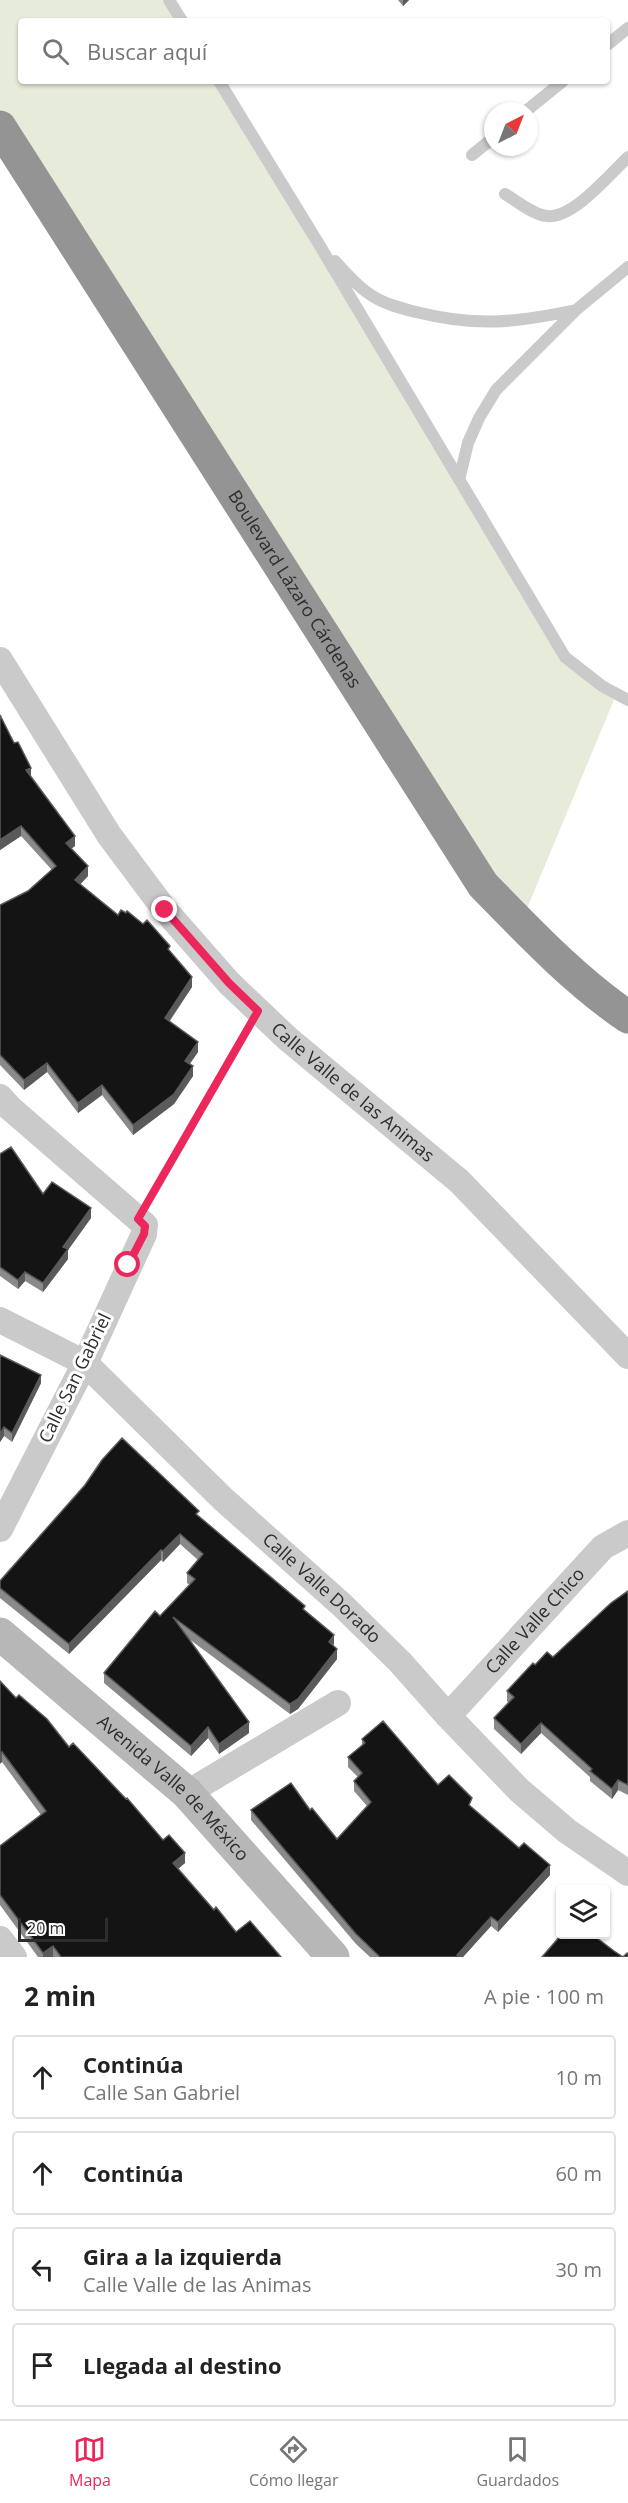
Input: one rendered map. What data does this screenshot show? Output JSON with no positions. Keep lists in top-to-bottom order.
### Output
{
  "streets": {
    "highway": ["Boulevard Lázaro Cárdenas"],
    "main road": ["Avenida Valle de México"],
    "street": [
      "Calle Valle de las Animas",
      "Calle San Gabriel",
      "Calle Valle Dorado",
      "Calle Valle Chico"
    ]
  },
  "crossings": [
    ["Calle San Gabriel", "Calle Valle Dorado"],
    ["Calle Valle Dorado", "Calle Valle Chico"]
  ],
  "scale_bar": "20 m",
  "north": "top right",
  "page": {
    "search": "Buscar aquí",
    "scale": "20 m",
    "heading": ["2 min", "A pie · 100 m"],
    "list": [
      ["Continúa", "Calle San Gabriel", "10 m"],
      ["Continúa", "60 m"],
      ["Gira a la izquierda", "Calle Valle de las Animas", "30 m"],
      "Llegada al destino"
    ],
    "nav": ["Mapa", "Cómo llegar", "Guardados"]
  }
}
